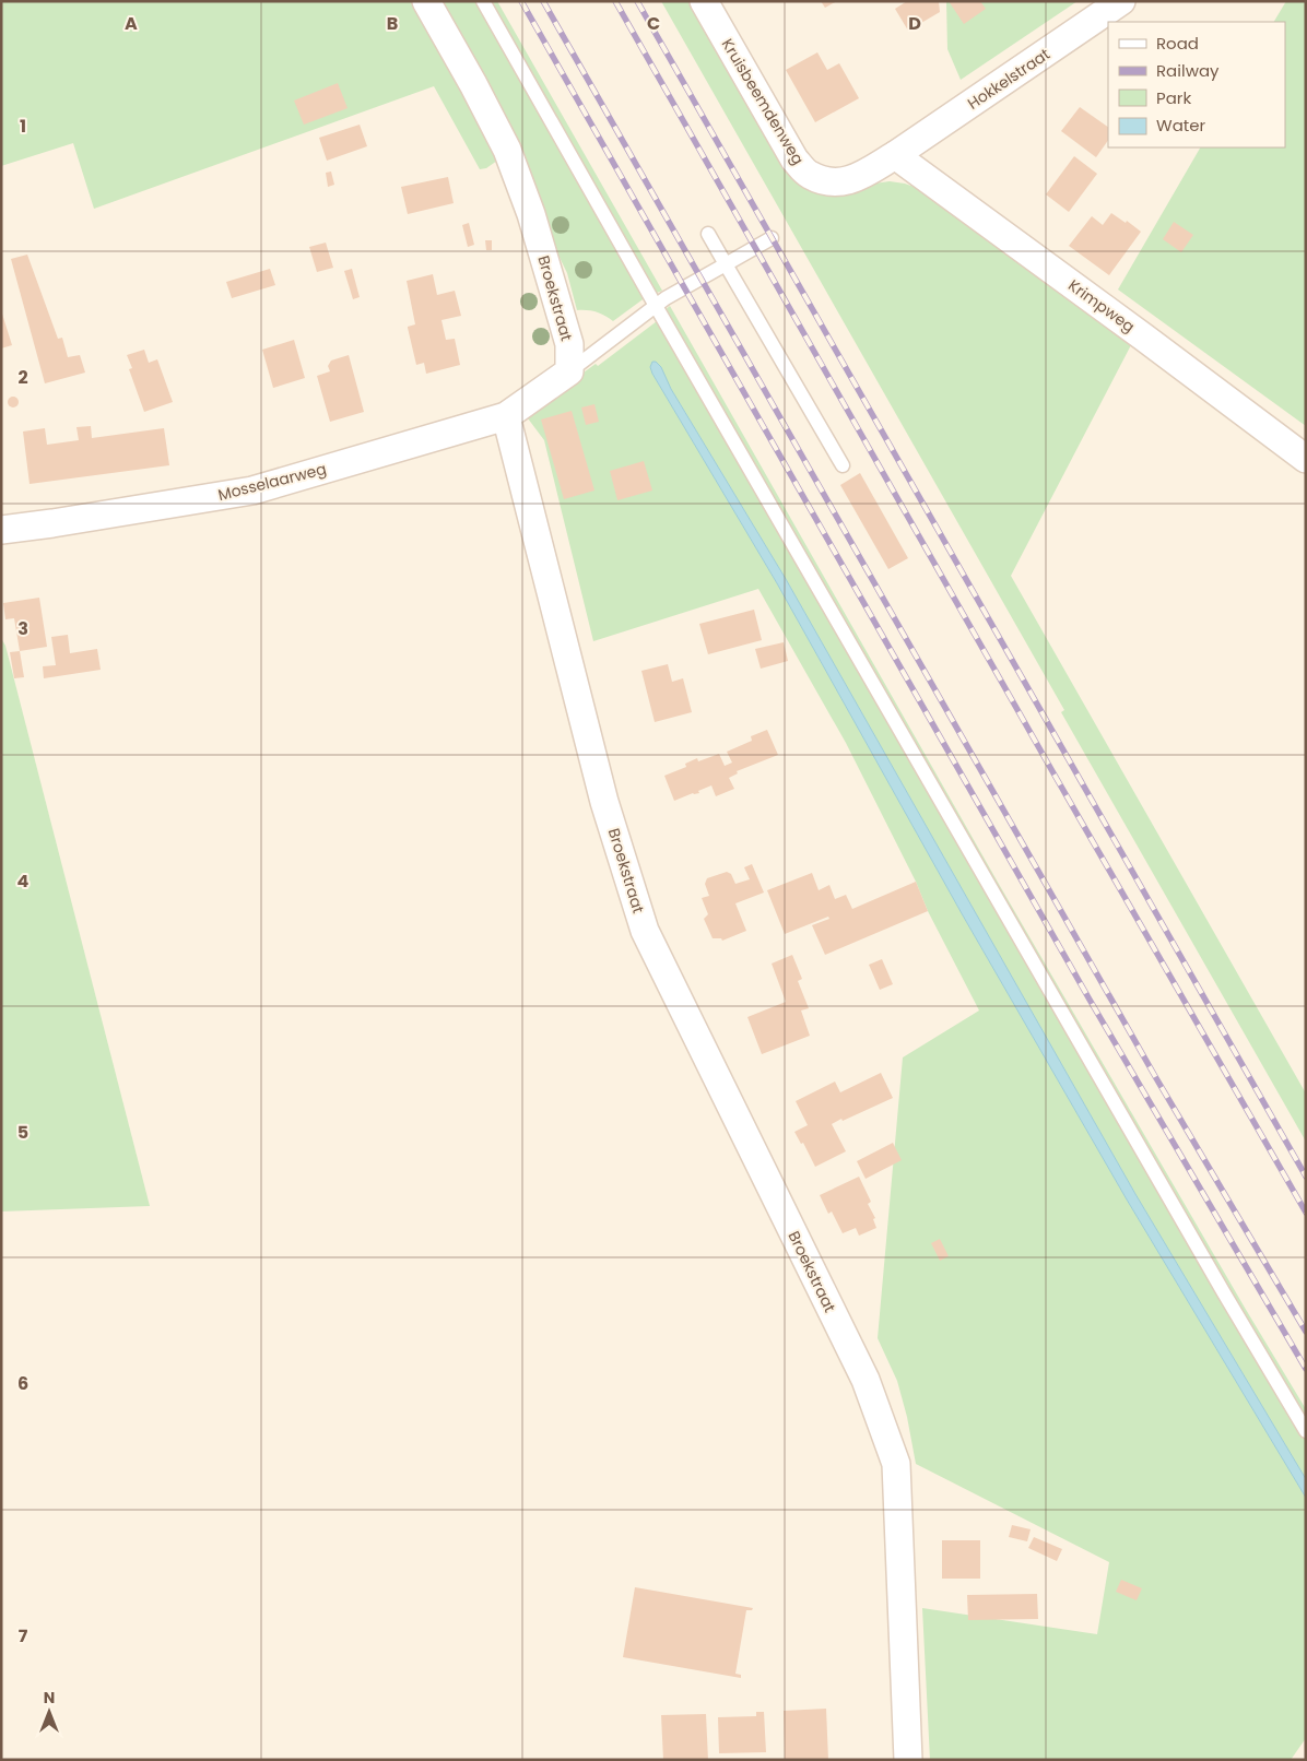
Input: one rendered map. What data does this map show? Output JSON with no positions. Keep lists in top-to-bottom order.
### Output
{
  "streets": {
    "street": [
      "Hokkelstraat",
      "Kruisbeemdenweg",
      "Broekstraat",
      "Krimpweg",
      "Mosselaarweg"
    ]
  },
  "crossings": [
    ["Hokkelstraat", "Kruisbeemdenweg"],
    ["Hokkelstraat", "Krimpweg"],
    ["Kruisbeemdenweg", "Krimpweg"],
    ["Broekstraat", "Mosselaarweg"]
  ],
  "legend": [
    "Road",
    "Railway",
    "Park",
    "Water"
  ],
  "north": "top",
  "grid": {
    "columns": [
      "A",
      "B",
      "C",
      "D"
    ],
    "rows": [
      "1",
      "2",
      "3",
      "4",
      "5",
      "6",
      "7"
    ]
  }
}
